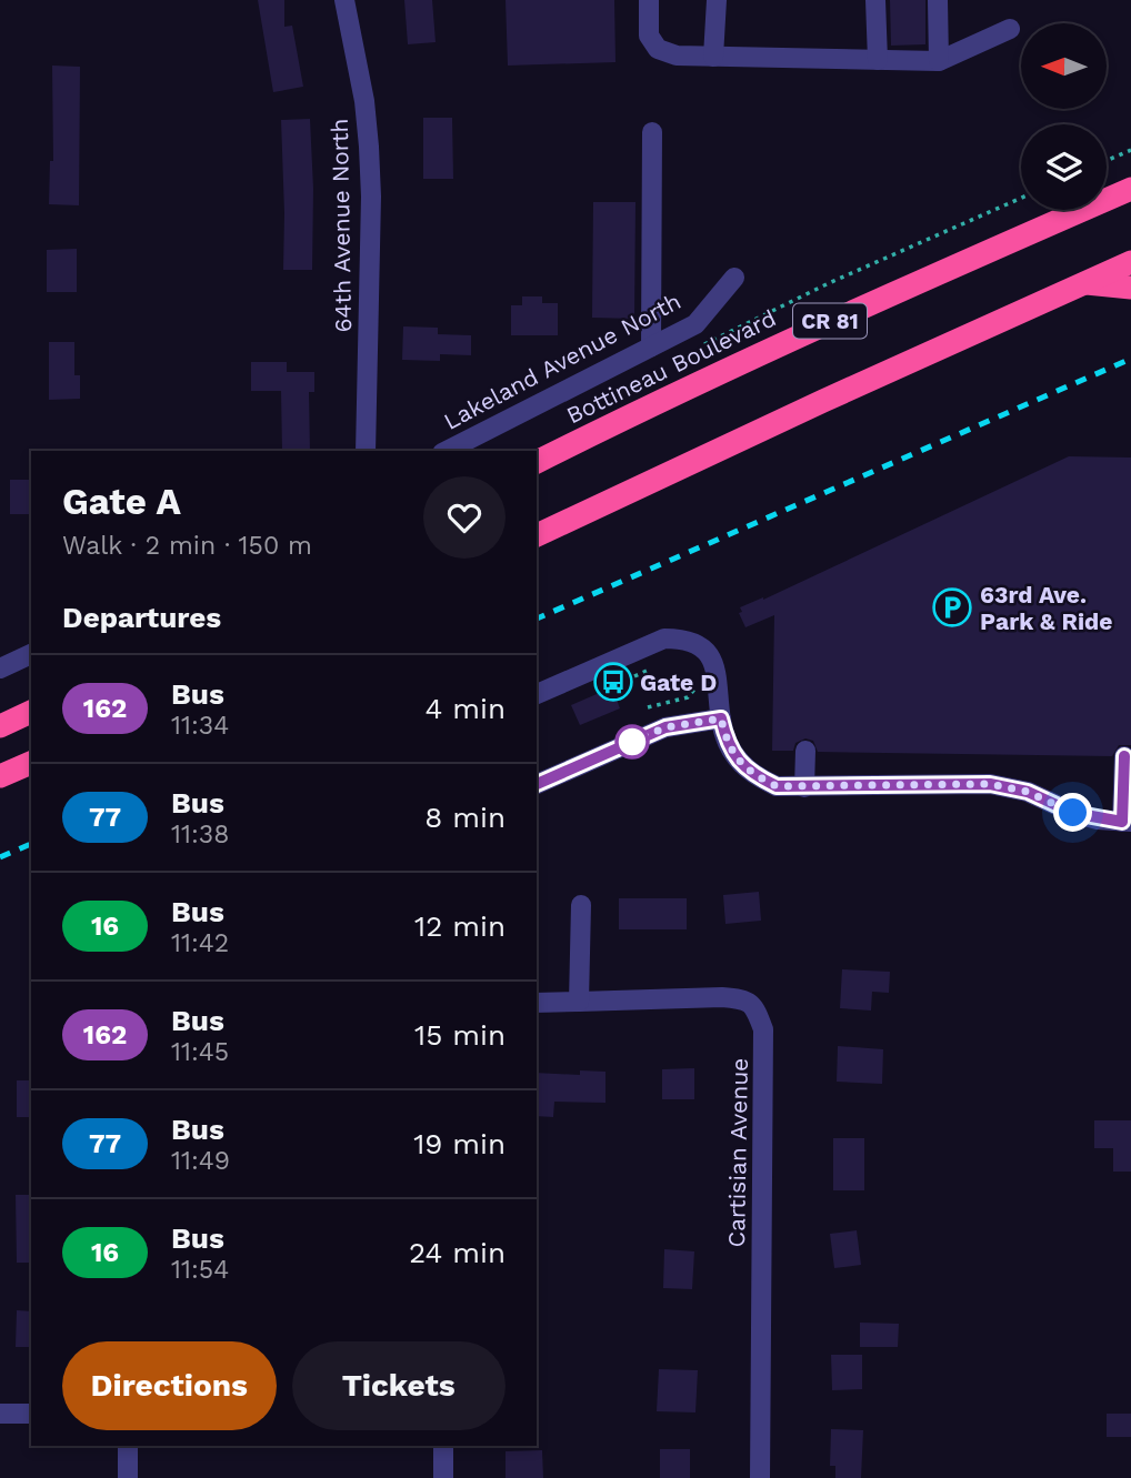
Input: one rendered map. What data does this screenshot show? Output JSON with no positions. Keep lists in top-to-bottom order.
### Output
{
  "streets": {
    "highway": ["CR 81", "Bottineau Boulevard"],
    "street": ["64th Avenue North", "Lakeland Avenue North", "Cartisian Avenue"]
  },
  "places": {
    "parking": ["63rd Ave. Park & Ride"],
    "bus stop": ["Gate D"]
  },
  "lines": ["bus line 162"],
  "north": "left",
  "page": {
    "heading": [
      ["Gate A", "Walk · 2 min · 150 m"],
      "Departures"
    ],
    "list": [
      {
        "mark": "162",
        "name": "Bus",
        "note": "11:34",
        "value": "4 min"
      },
      {
        "mark": "77",
        "name": "Bus",
        "note": "11:38",
        "value": "8 min"
      },
      {
        "mark": "16",
        "name": "Bus",
        "note": "11:42",
        "value": "12 min"
      },
      {
        "mark": "162",
        "name": "Bus",
        "note": "11:45",
        "value": "15 min"
      },
      {
        "mark": "77",
        "name": "Bus",
        "note": "11:49",
        "value": "19 min"
      },
      {
        "mark": "16",
        "name": "Bus",
        "note": "11:54",
        "value": "24 min"
      }
    ],
    "buttons": ["Directions", "Tickets"]
  }
}
